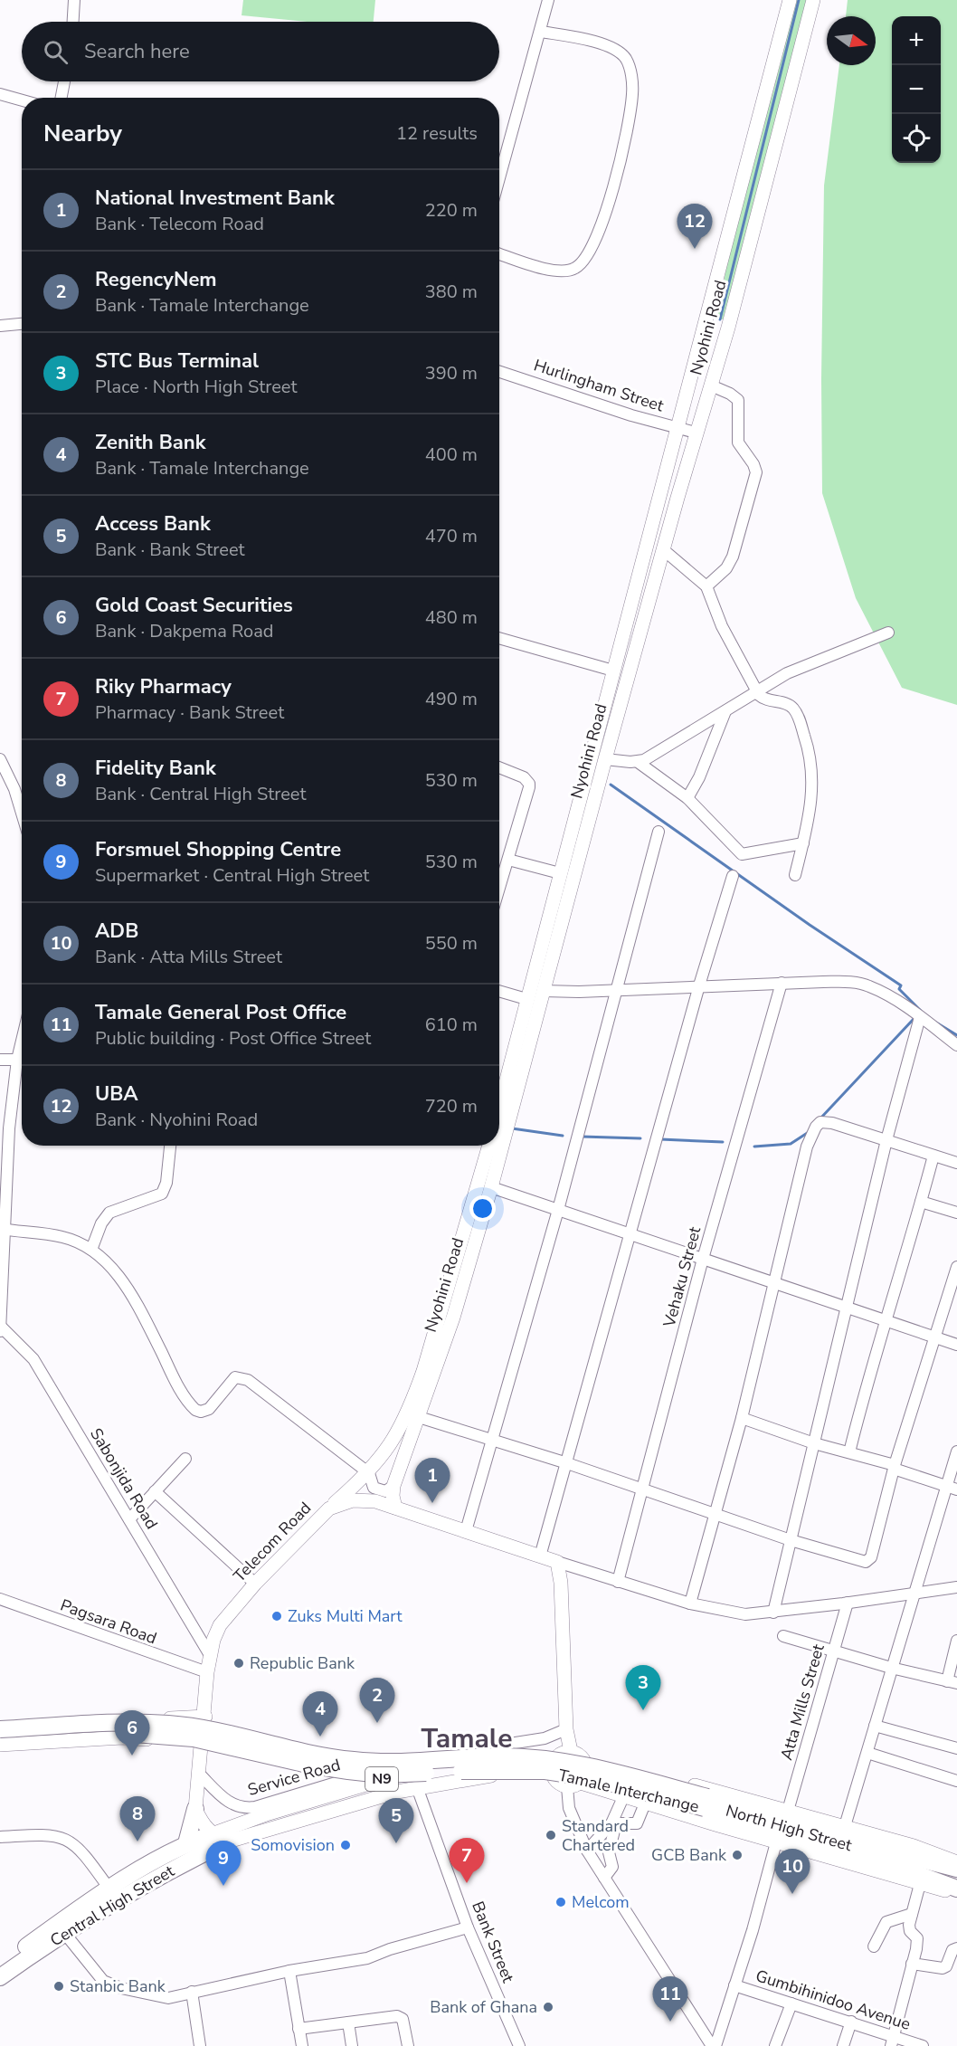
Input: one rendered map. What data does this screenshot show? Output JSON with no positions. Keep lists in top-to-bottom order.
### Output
{
  "streets": {
    "highway": ["N9", "Tamale Interchange", "Central High Street"],
    "main road": ["Nyohini Road", "Telecom Road", "North High Street"],
    "street": [
      "Hurlingham Street",
      "Vehaku Street",
      "Sabonjida Road",
      "Pagsara Road",
      "Atta Mills Street",
      "Service Road",
      "Bank Street",
      "Gumbihinidoo Avenue"
    ]
  },
  "crossings": [
    ["Nyohini Road", "Hurlingham Street"],
    ["Nyohini Road", "Telecom Road"],
    ["Sabonjida Road", "Telecom Road"],
    ["Telecom Road", "Pagsara Road"],
    ["Telecom Road", "Service Road"],
    ["Atta Mills Street", "North High Street"],
    ["N9", "North High Street"],
    ["N9", "Central High Street"]
  ],
  "districts": ["Tamale"],
  "places": [
    "Zuks Multi Mart",
    "Republic Bank",
    "Standard Chartered",
    "Somovision",
    "GCB Bank",
    "Melcom",
    "Stanbic Bank",
    "Bank of Ghana"
  ],
  "north": "right",
  "page": {
    "map_buttons": ["+", "−"],
    "search": "Search here",
    "heading": ["Nearby", "12 results"],
    "list": [
      {
        "mark": "1",
        "name": "National Investment Bank",
        "note": "Bank · Telecom Road",
        "value": "220 m"
      },
      {
        "mark": "2",
        "name": "RegencyNem",
        "note": "Bank · Tamale Interchange",
        "value": "380 m"
      },
      {
        "mark": "3",
        "name": "STC Bus Terminal",
        "note": "Place · North High Street",
        "value": "390 m"
      },
      {
        "mark": "4",
        "name": "Zenith Bank",
        "note": "Bank · Tamale Interchange",
        "value": "400 m"
      },
      {
        "mark": "5",
        "name": "Access Bank",
        "note": "Bank · Bank Street",
        "value": "470 m"
      },
      {
        "mark": "6",
        "name": "Gold Coast Securities",
        "note": "Bank · Dakpema Road",
        "value": "480 m"
      },
      {
        "mark": "7",
        "name": "Riky Pharmacy",
        "note": "Pharmacy · Bank Street",
        "value": "490 m"
      },
      {
        "mark": "8",
        "name": "Fidelity Bank",
        "note": "Bank · Central High Street",
        "value": "530 m"
      },
      {
        "mark": "9",
        "name": "Forsmuel Shopping Centre",
        "note": "Supermarket · Central High Street",
        "value": "530 m"
      },
      {
        "mark": "10",
        "name": "ADB",
        "note": "Bank · Atta Mills Street",
        "value": "550 m"
      },
      {
        "mark": "11",
        "name": "Tamale General Post Office",
        "note": "Public building · Post Office Street",
        "value": "610 m"
      },
      {
        "mark": "12",
        "name": "UBA",
        "note": "Bank · Nyohini Road",
        "value": "720 m"
      }
    ],
    "pins": [
      "12",
      "1",
      "3",
      "2",
      "4",
      "6",
      "8",
      "5",
      "7",
      "9",
      "10",
      "11"
    ]
  }
}
